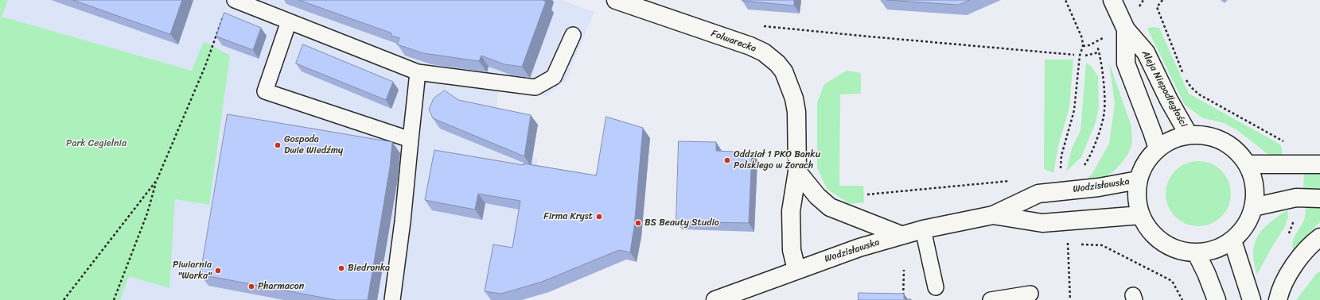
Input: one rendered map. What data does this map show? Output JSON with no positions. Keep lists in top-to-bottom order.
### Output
{
  "streets": {
    "street": ["Folwarecka", "Aleja Niepodległości", "Wodzisławska"]
  },
  "crossings": [
    ["Folwarecka", "Wodzisławska"]
  ],
  "parks": ["Park Cegielnia"],
  "places": [
    "Gospoda Dwie Wiedźmy",
    "Oddział 1 PKO Banku Polskiego w Żorach",
    "Firma Kryst",
    "BS Beauty Studio",
    "Biedronka",
    "Piwiarnia \"Warka\"",
    "Pharmacon"
  ]
}
